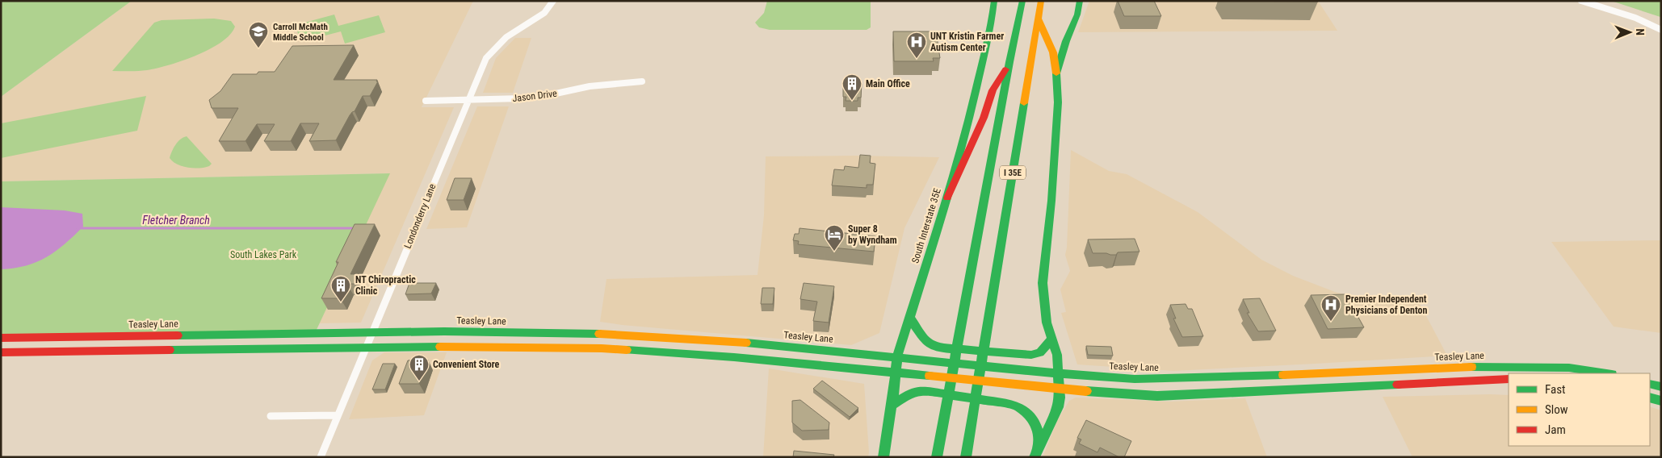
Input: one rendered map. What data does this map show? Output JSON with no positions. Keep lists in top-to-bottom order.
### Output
{
  "streets": {
    "main road": ["I 35E", "South Interstate 35E", "Teasley Lane"],
    "street": ["Jason Drive", "Londonderry Lane"]
  },
  "crossings": [
    ["Jason Drive", "Londonderry Lane"],
    ["Londonderry Lane", "Teasley Lane"],
    ["South Interstate 35E", "Teasley Lane"]
  ],
  "water": ["Fletcher Branch"],
  "parks": ["South Lakes Park"],
  "places": {
    "school or university": ["Carroll McMath Middle School"],
    "hospital": ["UNT Kristin Farmer Autism Center", "Premier Independent Physicians of Denton"],
    "building": ["Main Office", "NT Chiropractic Clinic", "Convenient Store"],
    "hotel": ["Super 8 by Wyndham"]
  },
  "legend": ["Fast", "Slow", "Jam"],
  "north": "right"
}
